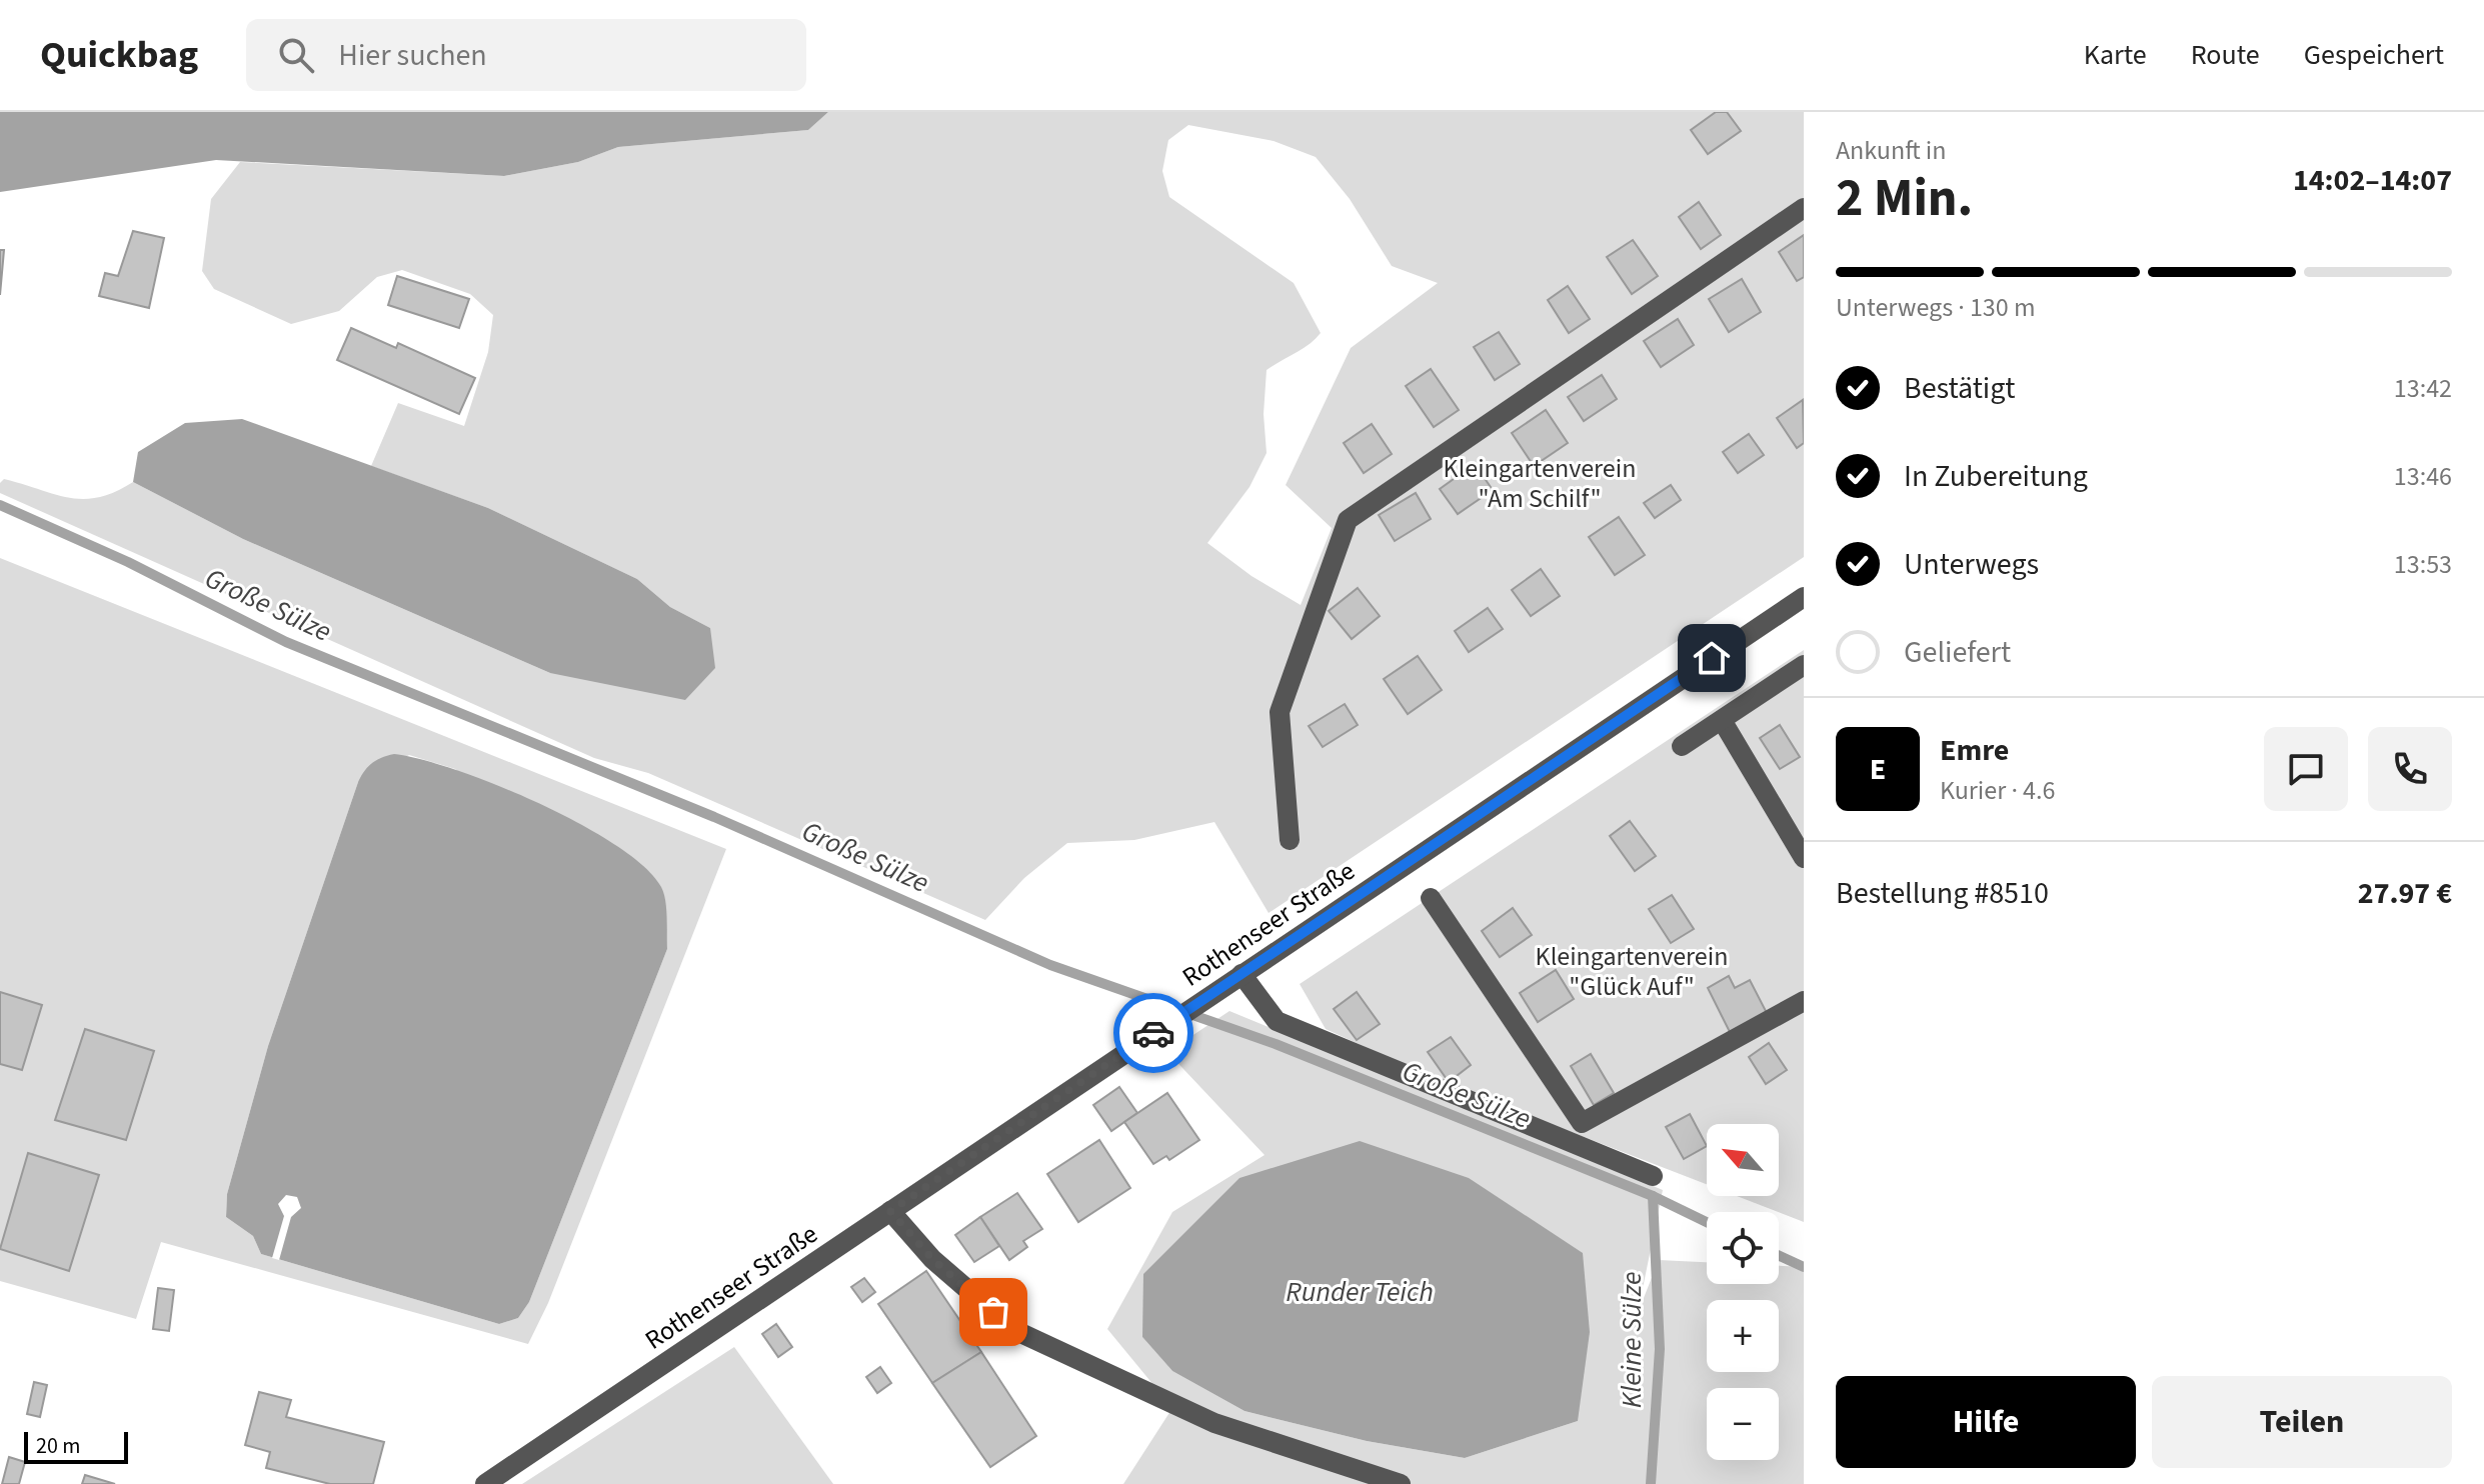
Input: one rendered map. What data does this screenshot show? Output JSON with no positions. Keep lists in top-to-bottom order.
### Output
{
  "streets": {
    "street": ["Rothenseer Straße"]
  },
  "water": ["Große Sülze", "Runder Teich", "Kleine Sülze"],
  "parks": ["Kleingartenverein \"Am Schilf\"", "Kleingartenverein \"Glück Auf\""],
  "scale_bar": "20 m",
  "north": "top left",
  "page": {
    "header": "Quickbag",
    "search": "Hier suchen",
    "nav": ["Karte", "Route", "Gespeichert"],
    "heading": ["2 Min.", "Ankunft in", "14:02–14:07"],
    "panel": [
      "Emre",
      "Kurier · 4.6",
      "Bestellung #8510",
      "27.97 €"
    ],
    "bar": "Unterwegs · 130 m",
    "list": [
      ["Bestätigt", "13:42"],
      ["In Zubereitung", "13:46"],
      ["Unterwegs", "13:53"],
      "Geliefert"
    ],
    "round": "E",
    "map_buttons": ["+", "−"],
    "buttons": ["Hilfe", "Teilen"],
    "scale": "20 m"
  }
}
